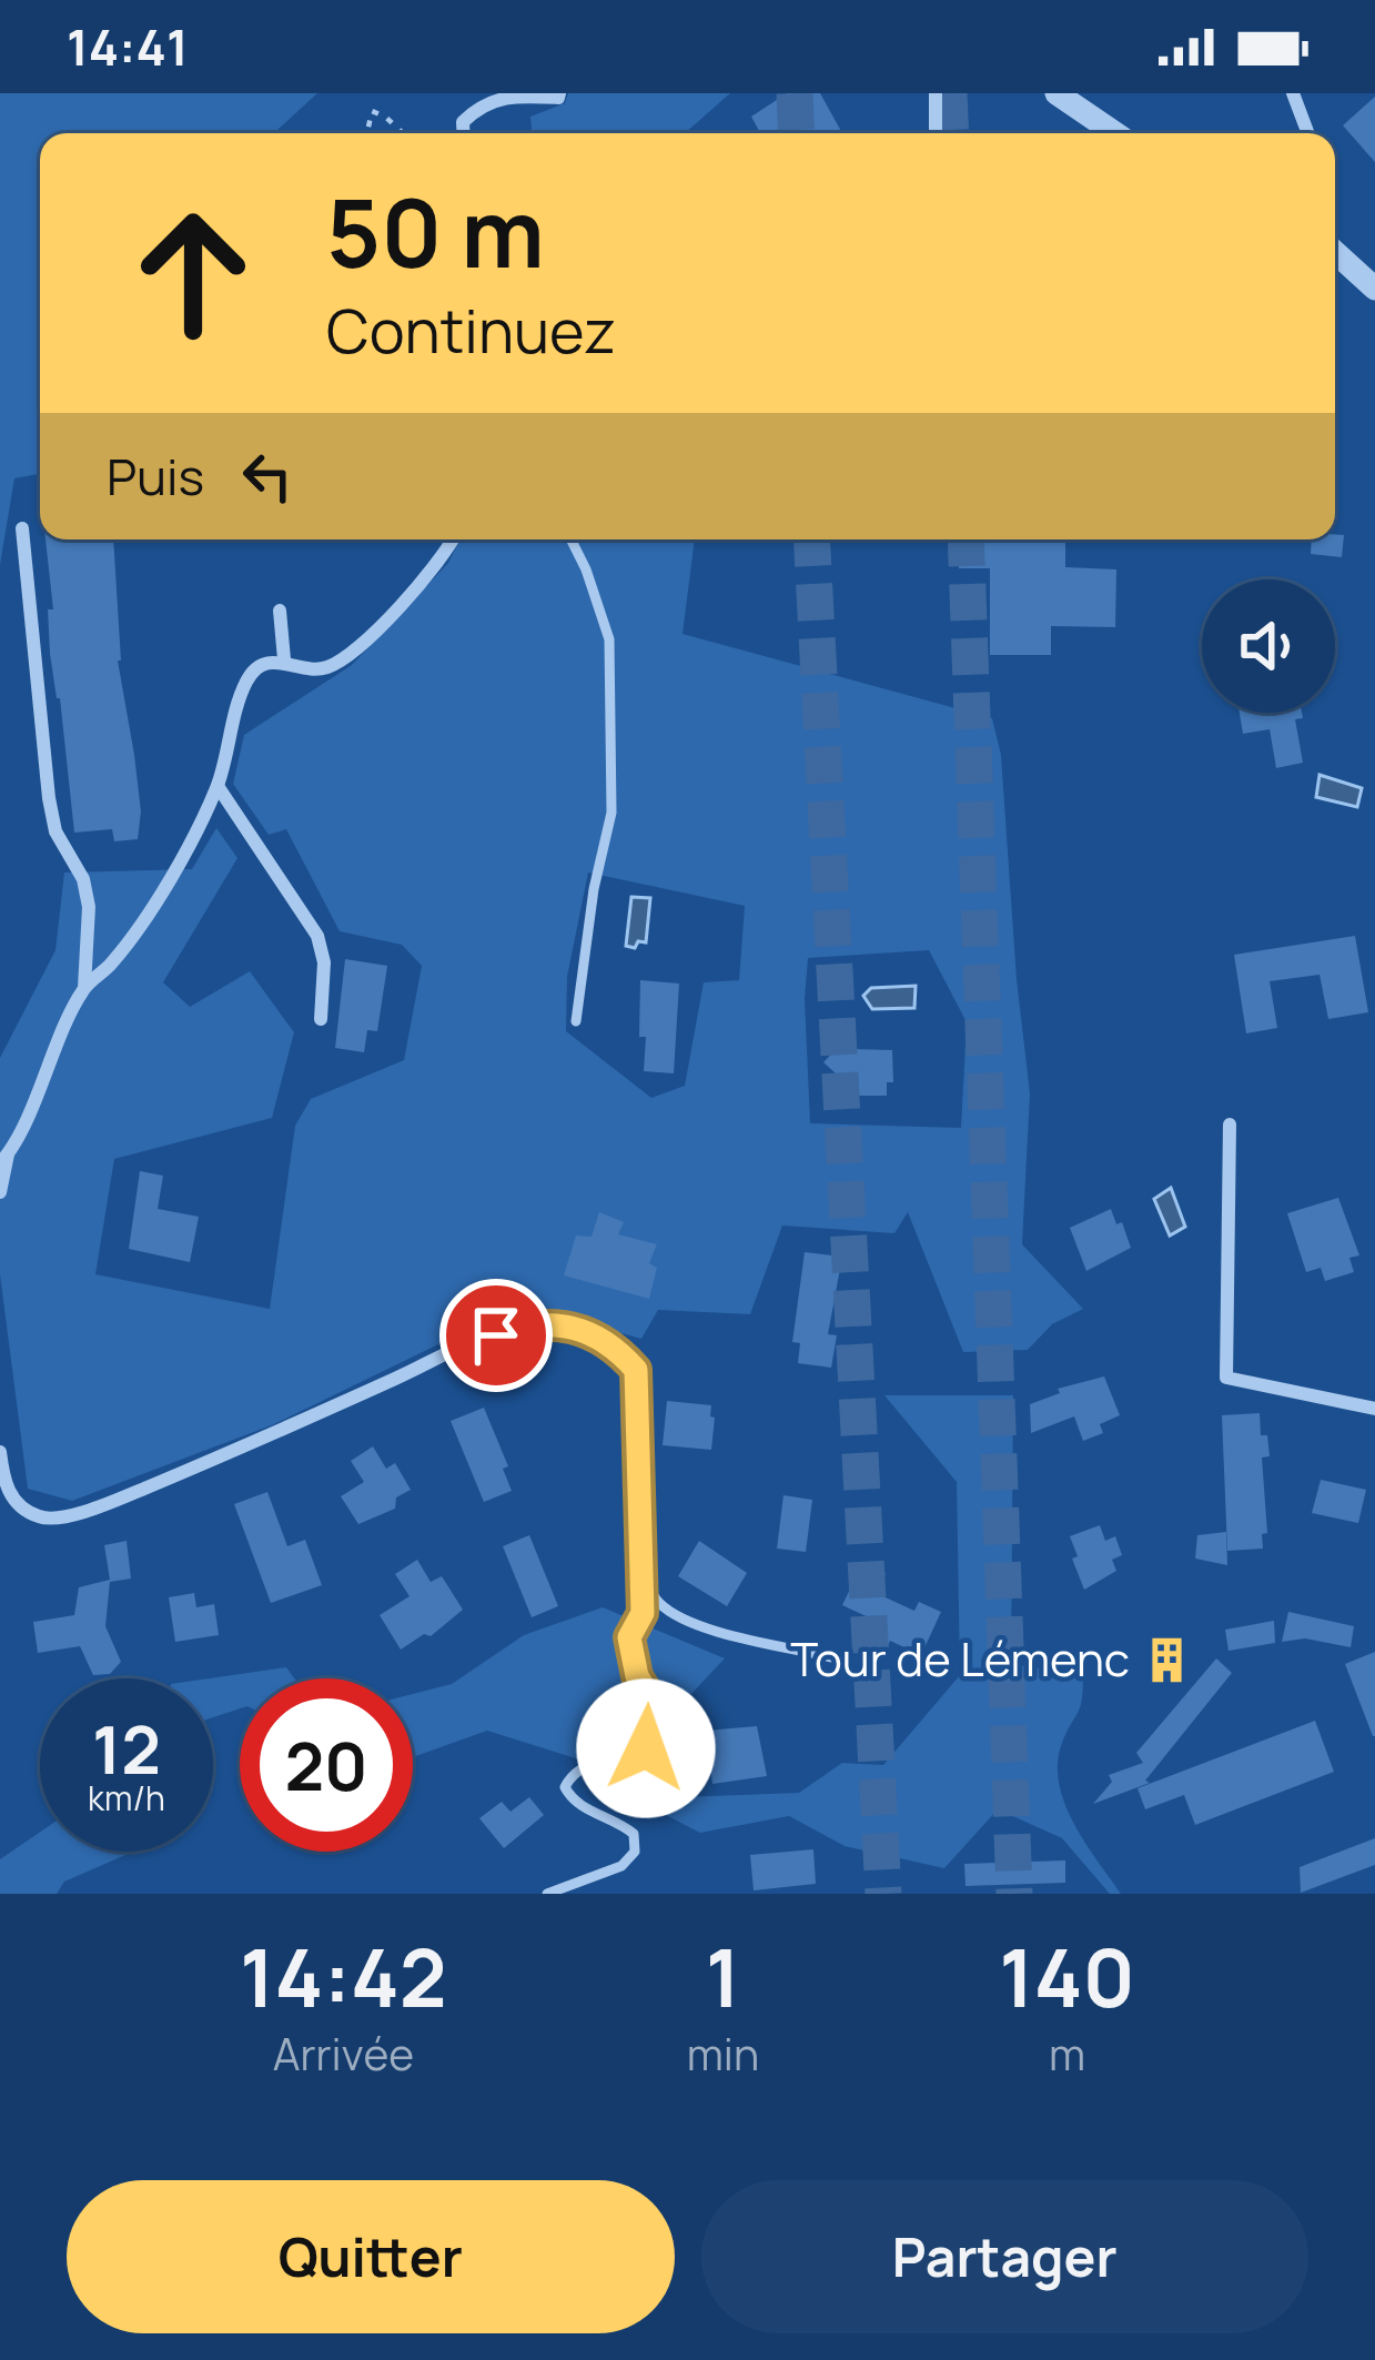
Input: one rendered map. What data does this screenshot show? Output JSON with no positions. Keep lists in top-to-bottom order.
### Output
{
  "places": {
    "building": ["Tour de Lémenc"]
  },
  "page": {
    "status": "14:41",
    "turn": ["50 m", "Continuez"],
    "then": "Puis",
    "speed": "12 km/h",
    "limit": "20",
    "eta": [
      "14:42",
      "Arrivée",
      "1",
      "min",
      "140",
      "m"
    ],
    "buttons": ["Quitter", "Partager"]
  }
}
